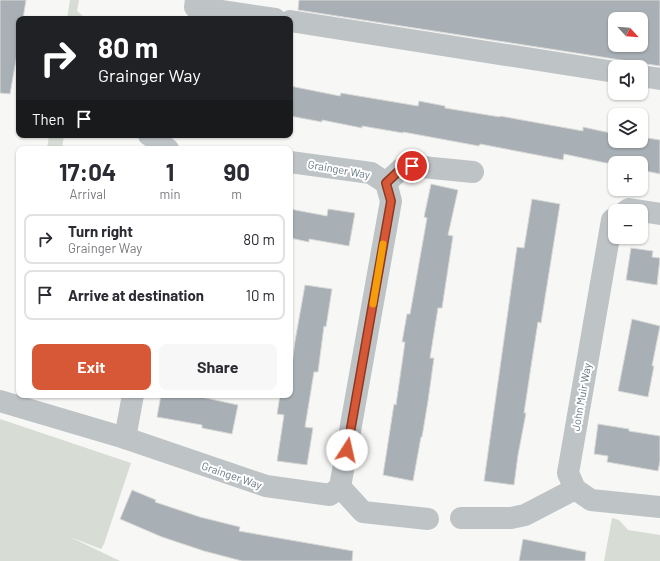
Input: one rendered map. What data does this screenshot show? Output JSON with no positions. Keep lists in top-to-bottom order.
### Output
{
  "streets": {
    "street": ["Grainger Way", "John Muir Way"]
  },
  "north": "bottom right",
  "page": {
    "map_buttons": ["+", "−"],
    "turn": ["80 m", "Grainger Way"],
    "then": "Then",
    "eta": [
      "17:04",
      "Arrival",
      "1",
      "min",
      "90",
      "m"
    ],
    "list": [
      {
        "name": "Turn right",
        "note": "Grainger Way",
        "value": "80 m"
      },
      {
        "name": "Arrive at destination",
        "value": "10 m"
      }
    ],
    "buttons": ["Exit", "Share"]
  }
}
